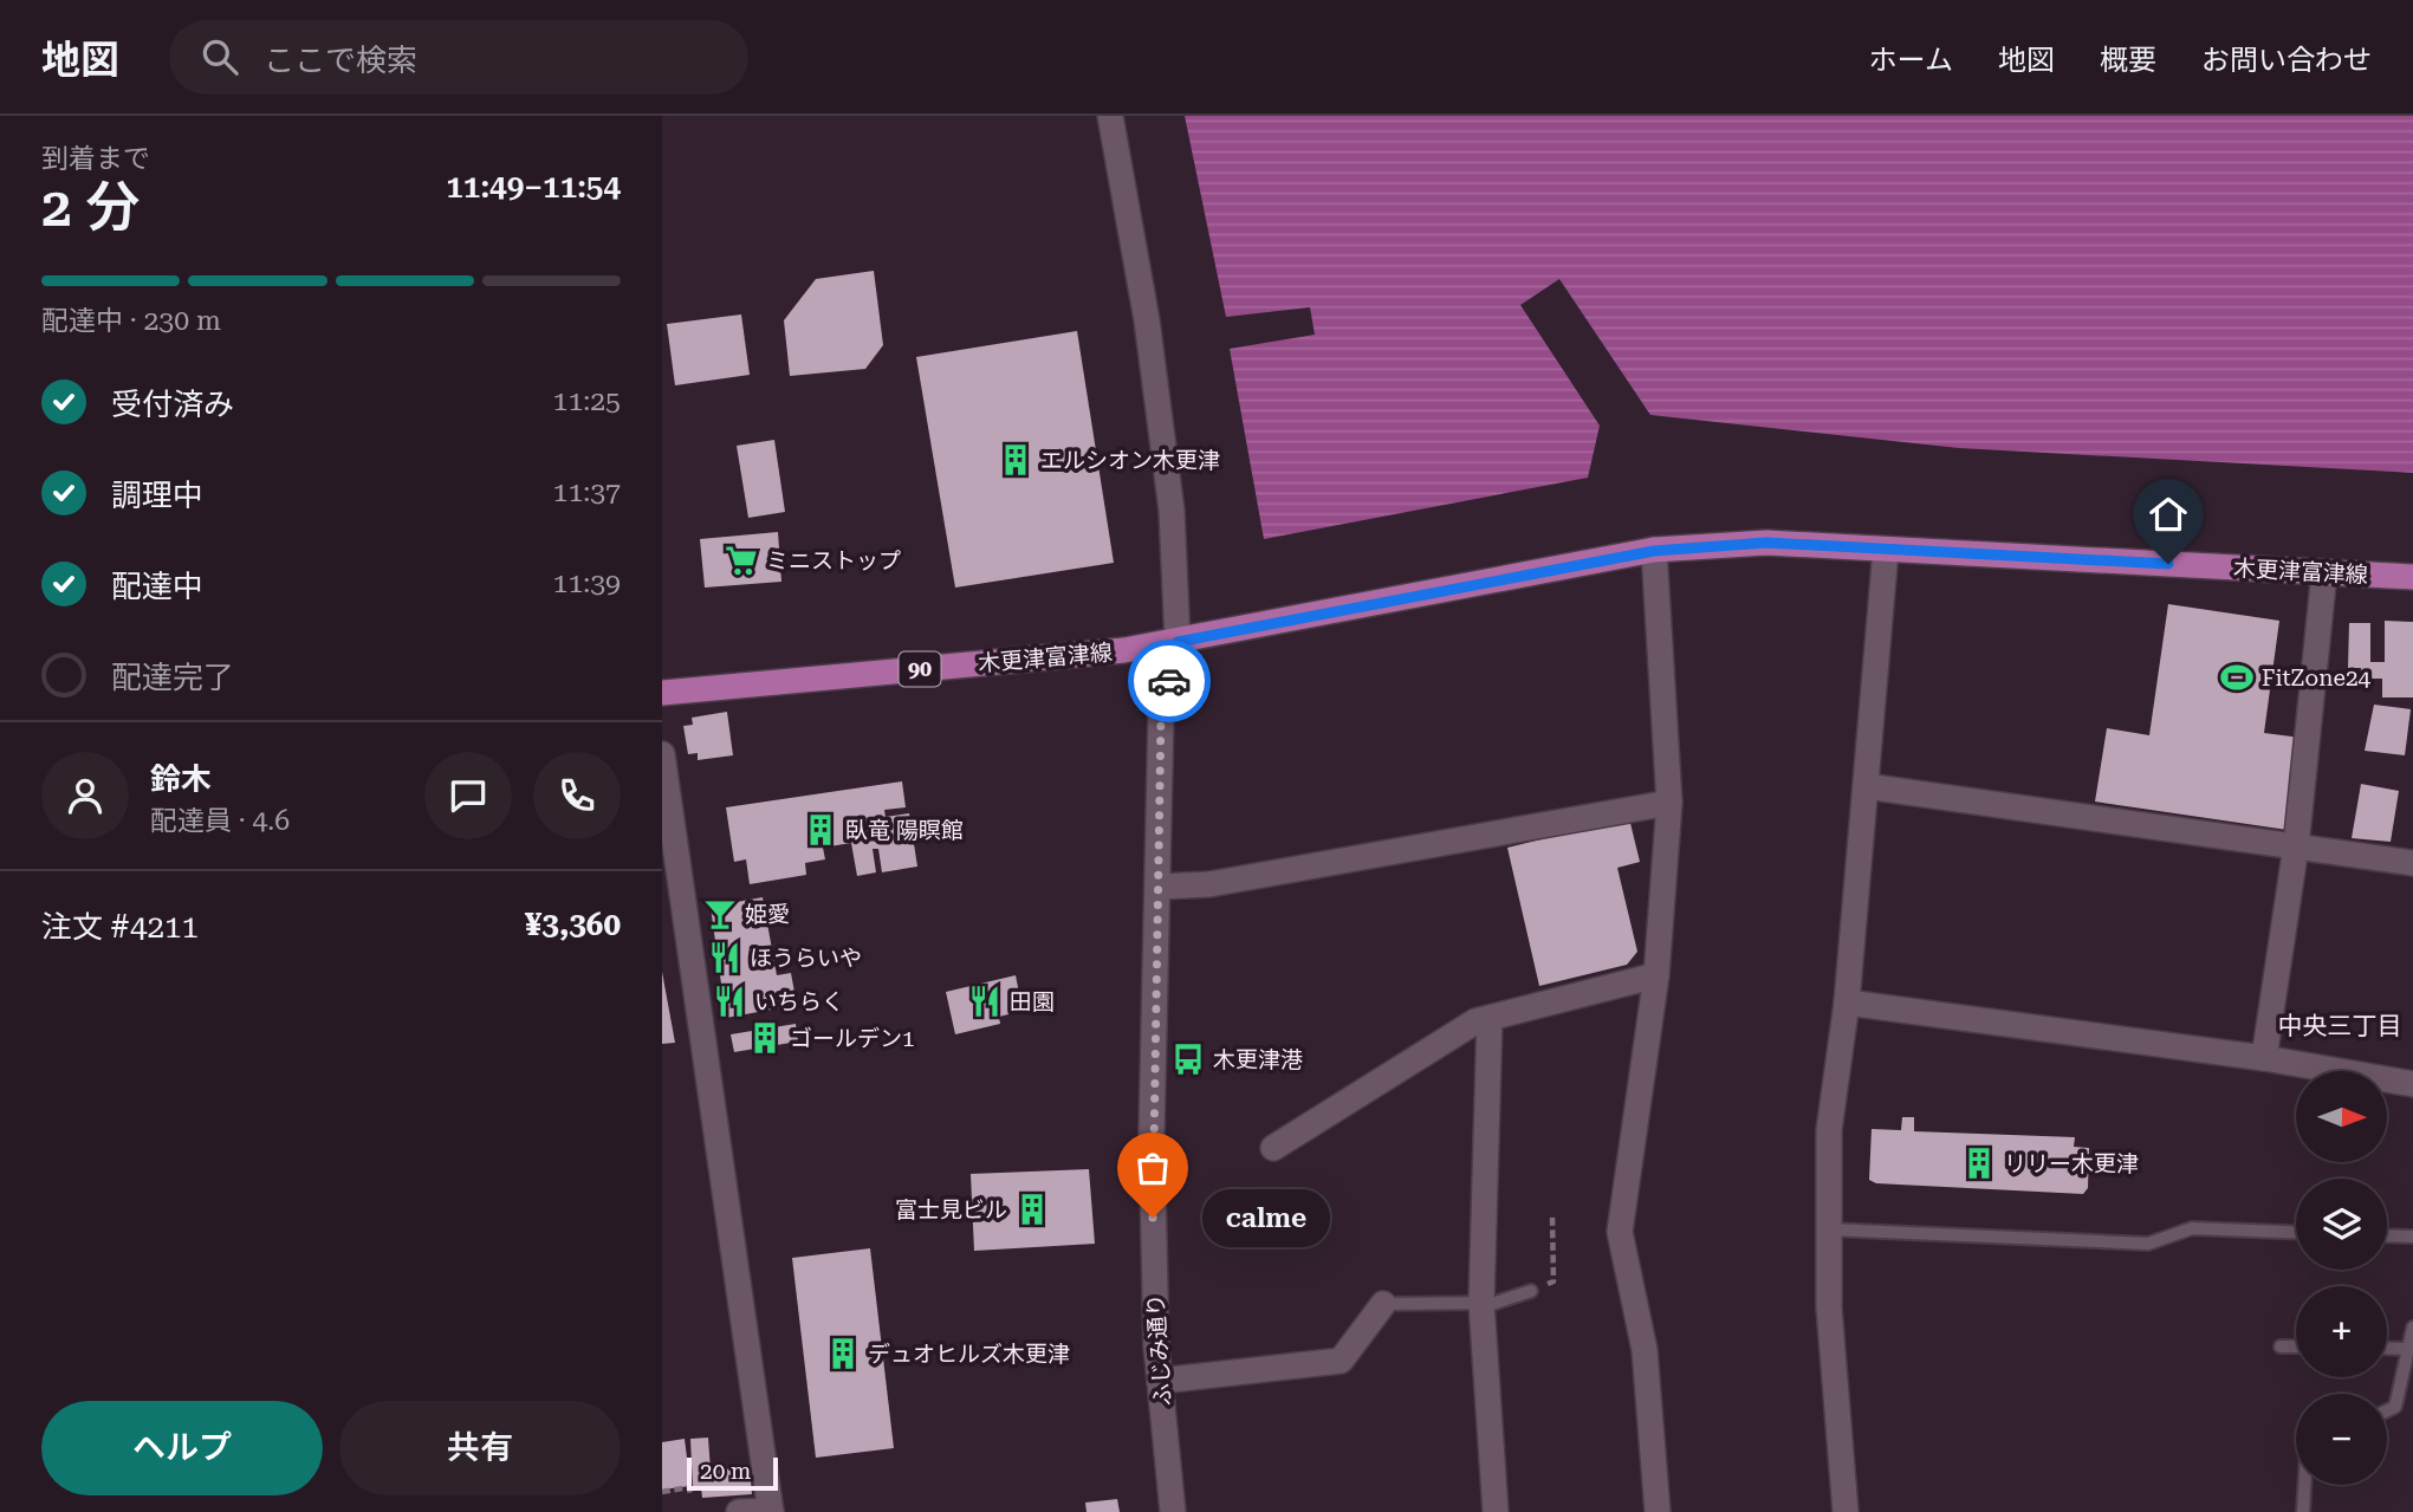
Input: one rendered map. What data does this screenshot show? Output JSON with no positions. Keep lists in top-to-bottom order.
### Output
{
  "streets": {
    "main road": ["木更津富津線", "90"],
    "street": ["ふじみ通り"]
  },
  "crossings": [
    ["木更津富津線", "ふじみ通り"]
  ],
  "districts": ["中央三丁目"],
  "places": {
    "building": [
      "エルシオン木更津",
      "臥竜 陽瞑館",
      "ゴールデン1",
      "リリー木更津",
      "富士見ビル",
      "デュオヒルズ木更津"
    ],
    "supermarket": ["ミニストップ"],
    "sports": ["FitZone24"],
    "bar": ["姫愛"],
    "restaurant": ["ほうらいや", "いちらく", "田園"],
    "bus stop": ["木更津港"],
    "other": ["calme"]
  },
  "scale_bar": "20 m",
  "north": "right",
  "page": {
    "header": "地図",
    "search": "ここで検索",
    "nav": [
      "ホーム",
      "地図",
      "概要",
      "お問い合わせ"
    ],
    "heading": ["2 分", "到着まで", "11:49–11:54"],
    "panel": [
      "鈴木",
      "配達員 · 4.6",
      "注文 #4211",
      "¥3,360"
    ],
    "bar": "配達中 · 230 m",
    "list": [
      ["受付済み", "11:25"],
      ["調理中", "11:37"],
      ["配達中", "11:39"],
      "配達完了"
    ],
    "map_buttons": ["+", "−"],
    "bubble": "calme",
    "buttons": ["ヘルプ", "共有"],
    "scale": "20 m"
  }
}
